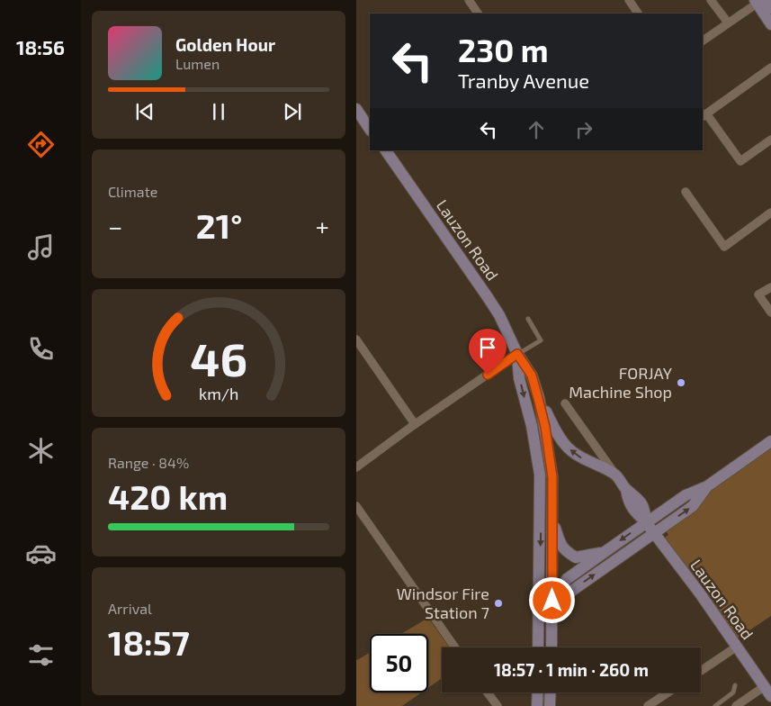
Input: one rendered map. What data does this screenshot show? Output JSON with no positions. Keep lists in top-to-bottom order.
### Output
{
  "streets": {
    "main road": ["Lauzon Road"]
  },
  "places": ["FORJAY Machine Shop", "Windsor Fire Station 7"],
  "page": {
    "tabs": "18:56",
    "turn": ["230 m", "Tranby Avenue"],
    "song": ["Golden Hour", "Lumen"],
    "tile": [
      "Climate",
      ["Range · 84%", "420 km"],
      ["Arrival", "18:57"]
    ],
    "heat": ["−", "21°", "+"],
    "limit": "50",
    "trip": "18:57 · 1 min · 260 m",
    "gauge": ["46", "km/h"]
  }
}
